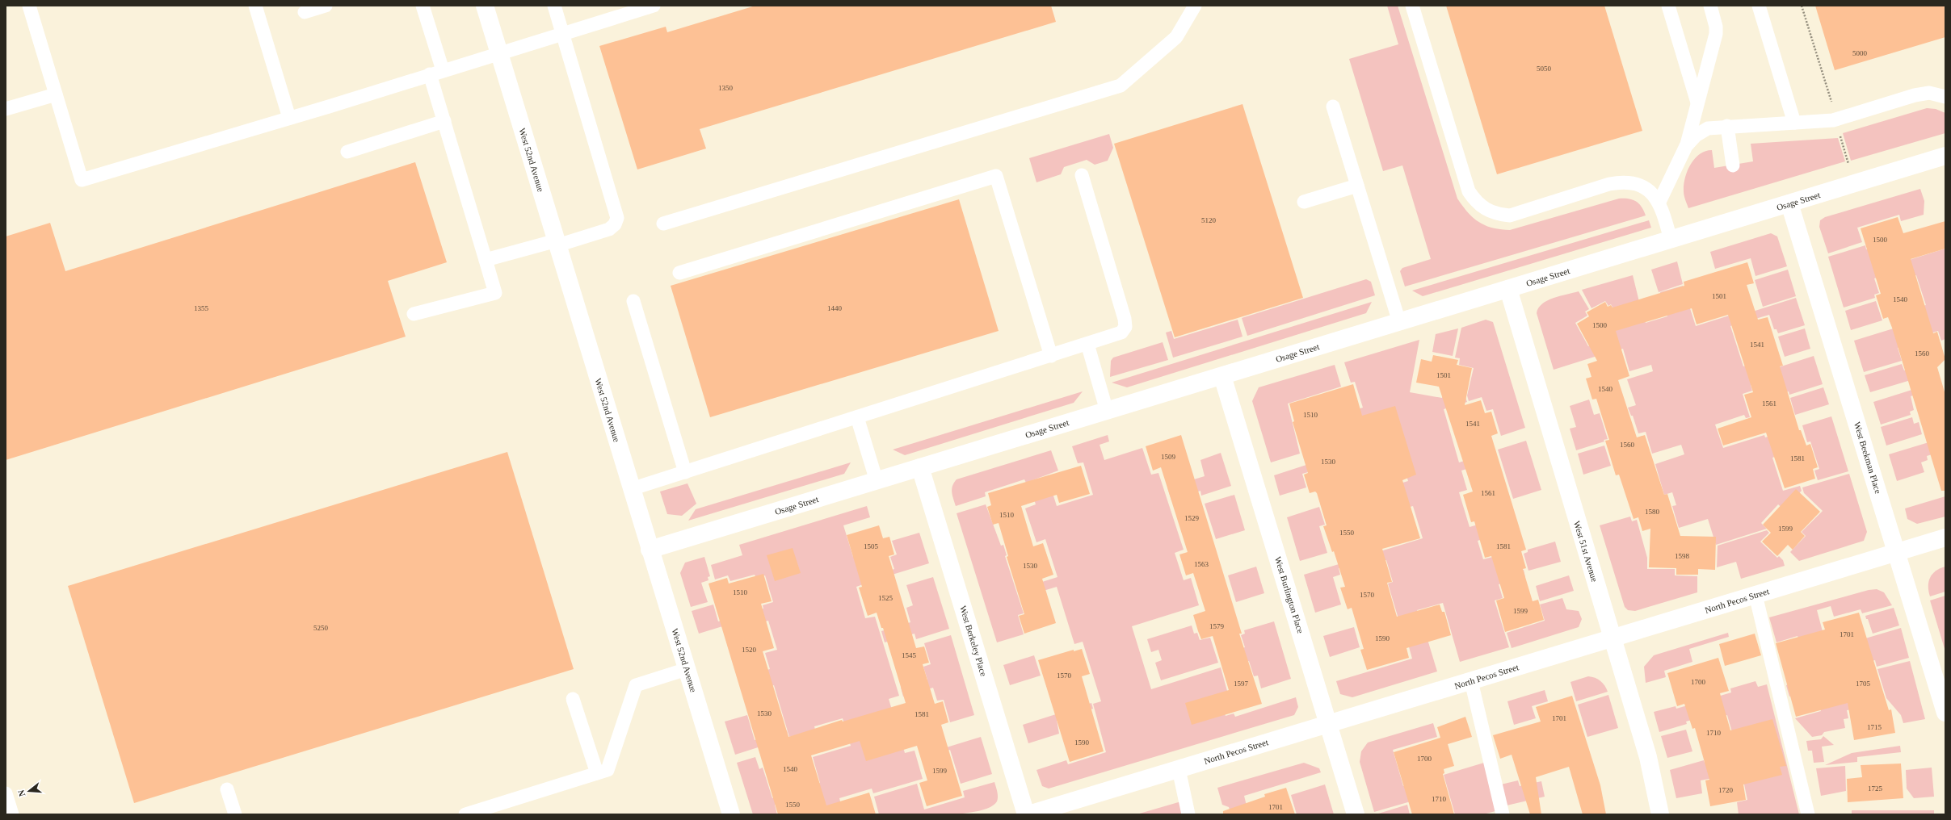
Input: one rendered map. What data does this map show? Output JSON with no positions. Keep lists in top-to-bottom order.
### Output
{
  "streets": {
    "street": [
      "West 52nd Avenue",
      "Osage Street",
      "West Beekman Place",
      "West 51st Avenue",
      "West Burlington Place",
      "North Pecos Street",
      "West Berkeley Place"
    ]
  },
  "crossings": [
    ["West 52nd Avenue", "Osage Street"],
    ["Osage Street", "West Beekman Place"],
    ["Osage Street", "West 51st Avenue"],
    ["Osage Street", "West Burlington Place"],
    ["Osage Street", "West Berkeley Place"],
    ["West Beekman Place", "North Pecos Street"],
    ["West 51st Avenue", "North Pecos Street"],
    ["West Burlington Place", "North Pecos Street"],
    ["North Pecos Street", "West Berkeley Place"]
  ],
  "house_numbers": [
    "5000",
    "5050",
    "1350",
    "5120",
    "1500",
    "1501",
    "1540",
    "1355",
    "1440",
    "1500",
    "1541",
    "1560",
    "1501",
    "1540",
    "1561",
    "1510",
    "1541",
    "1560",
    "1509",
    "1581",
    "1530",
    "1561",
    "1580",
    "1510",
    "1529",
    "1599",
    "1550",
    "1505",
    "1581",
    "1598",
    "1563",
    "1530",
    "1510",
    "1570",
    "1525",
    "1599",
    "1579",
    "5250",
    "1701",
    "1590",
    "1520",
    "1545",
    "1570",
    "1700",
    "1597",
    "1705",
    "1530",
    "1581",
    "1701",
    "1715",
    "1710",
    "1590",
    "1700",
    "1540",
    "1599",
    "1725",
    "1720",
    "1710",
    "1550",
    "1701"
  ],
  "north": "left"
}
